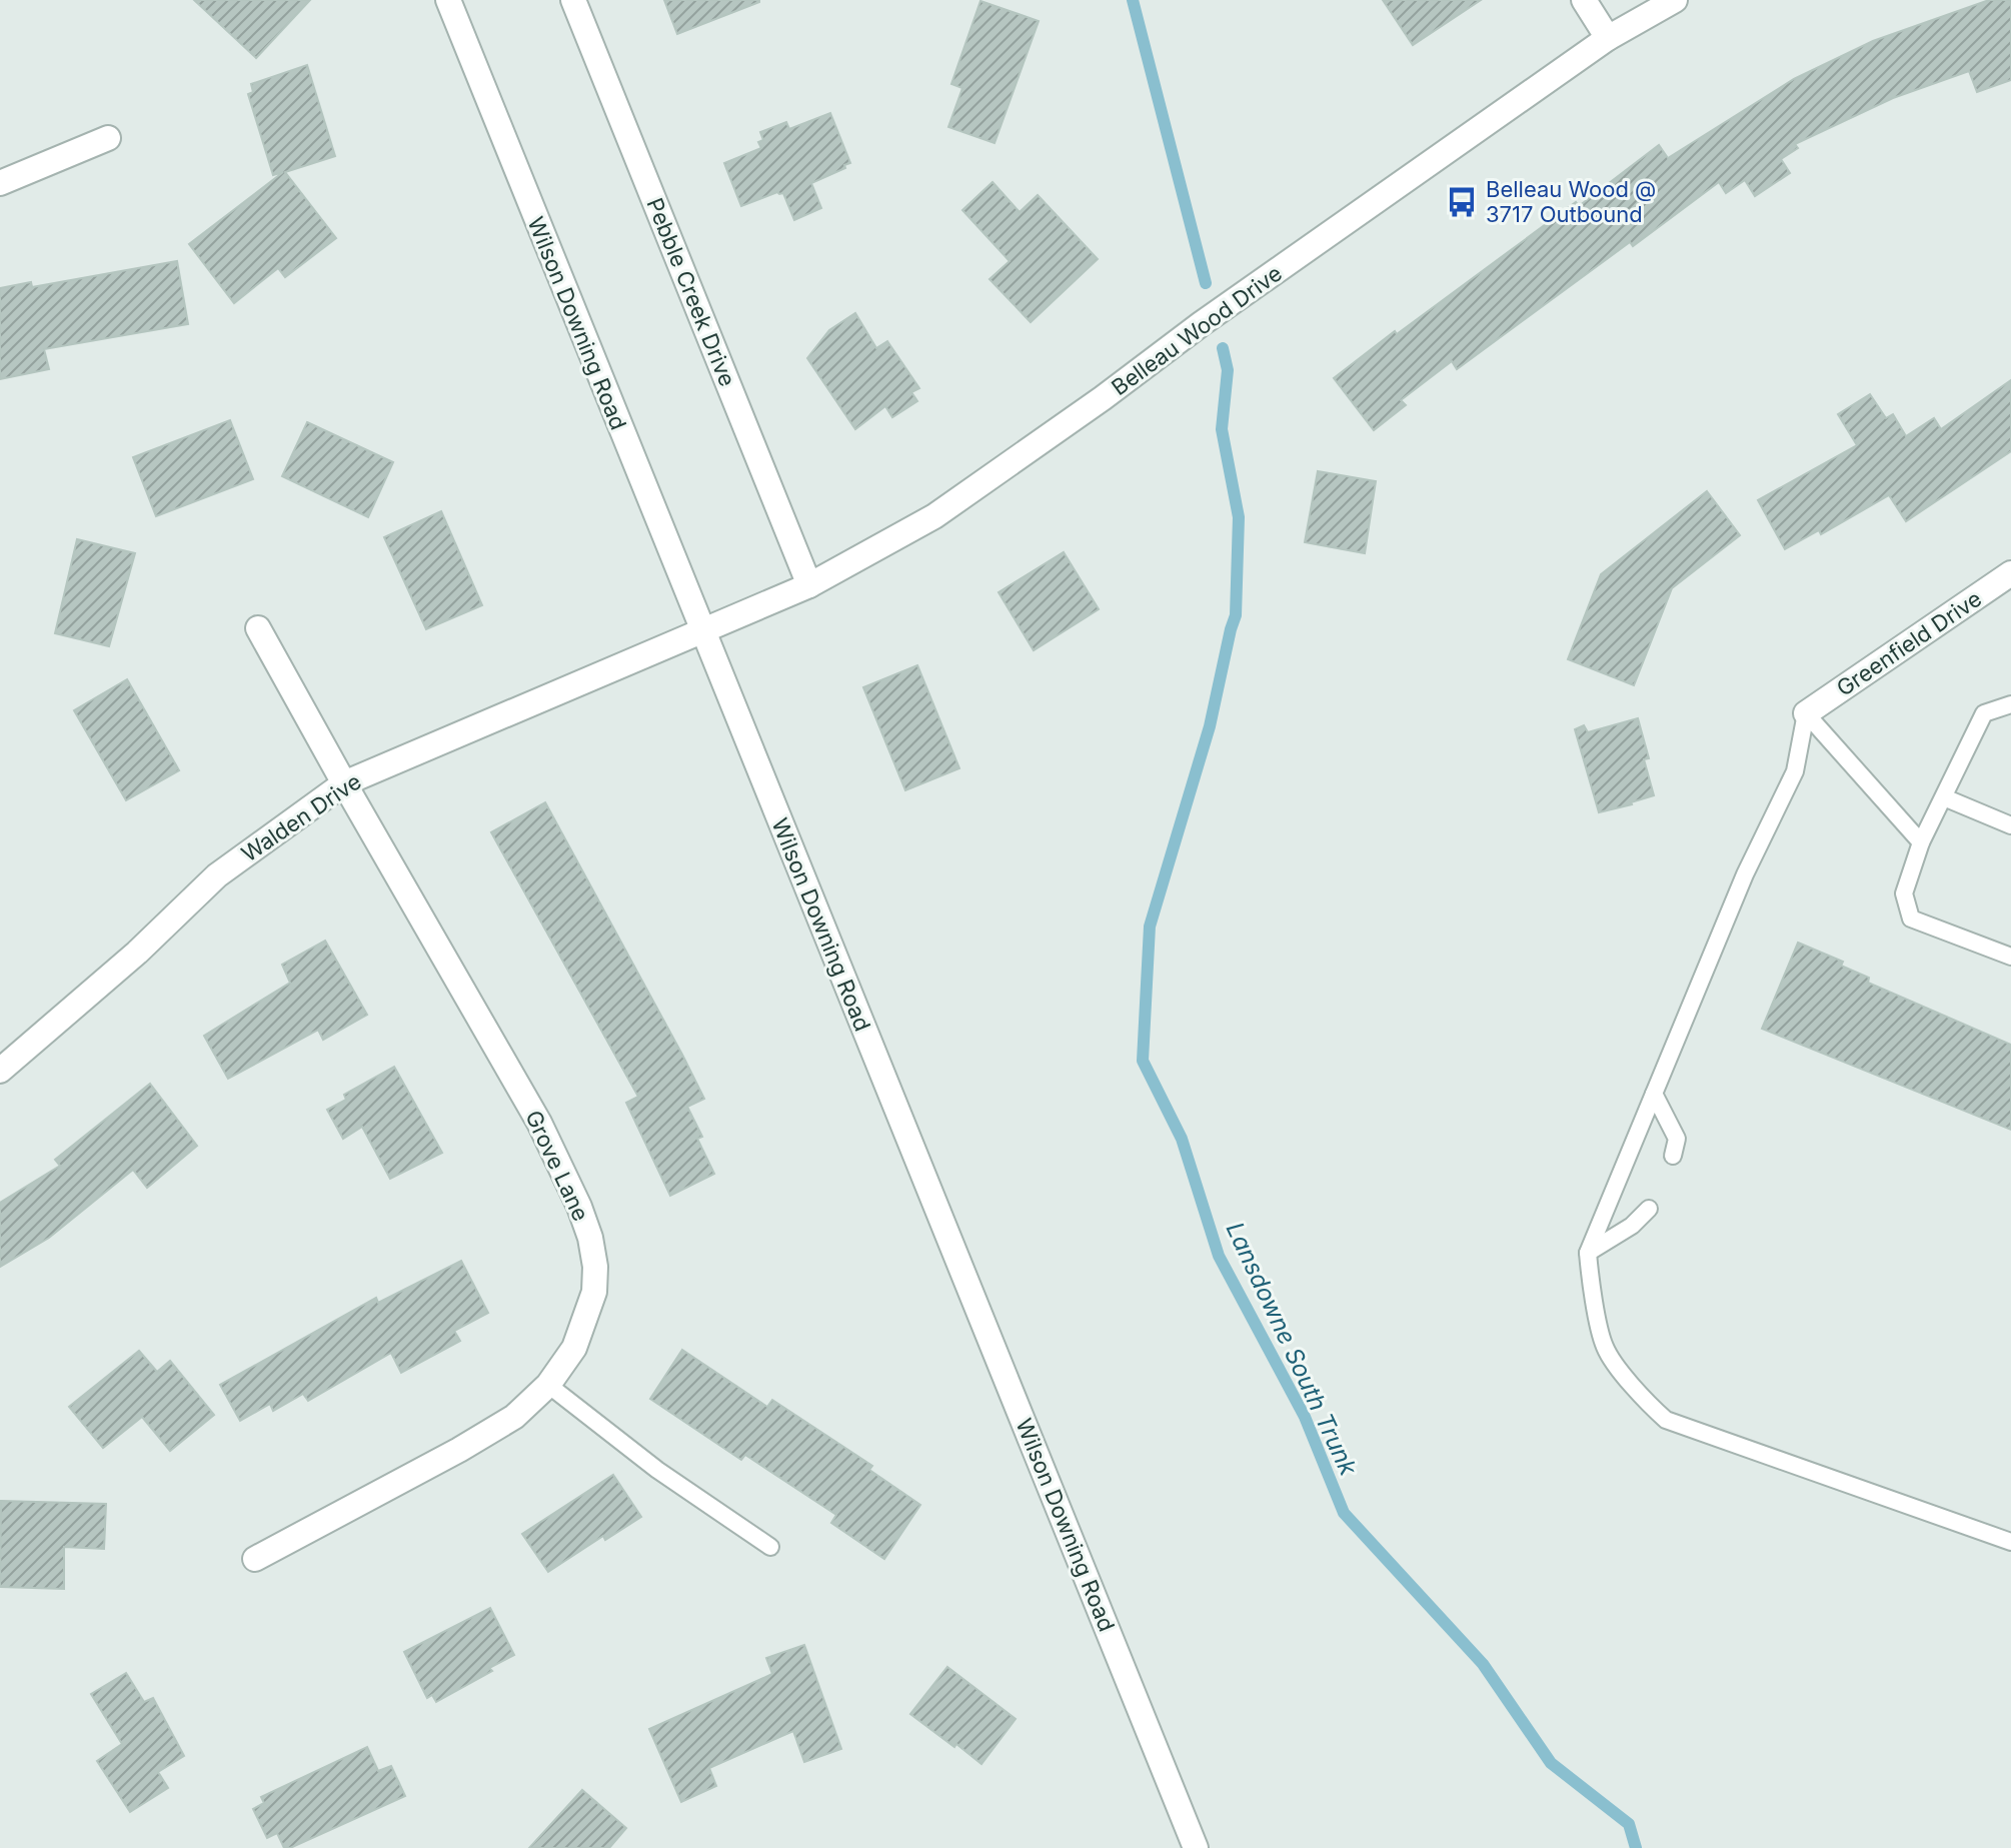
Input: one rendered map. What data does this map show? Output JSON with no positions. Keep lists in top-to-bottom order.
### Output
{
  "streets": {
    "street": [
      "Pebble Creek Drive",
      "Wilson Downing Road",
      "Belleau Wood Drive",
      "Greenfield Drive",
      "Walden Drive",
      "Grove Lane"
    ]
  },
  "crossings": [
    ["Pebble Creek Drive", "Belleau Wood Drive"],
    ["Wilson Downing Road", "Belleau Wood Drive"],
    ["Wilson Downing Road", "Walden Drive"],
    ["Belleau Wood Drive", "Walden Drive"],
    ["Walden Drive", "Grove Lane"]
  ],
  "water": ["Lansdowne South Trunk"],
  "places": {
    "bus stop": ["Belleau Wood @ 3717 Outbound"]
  }
}
